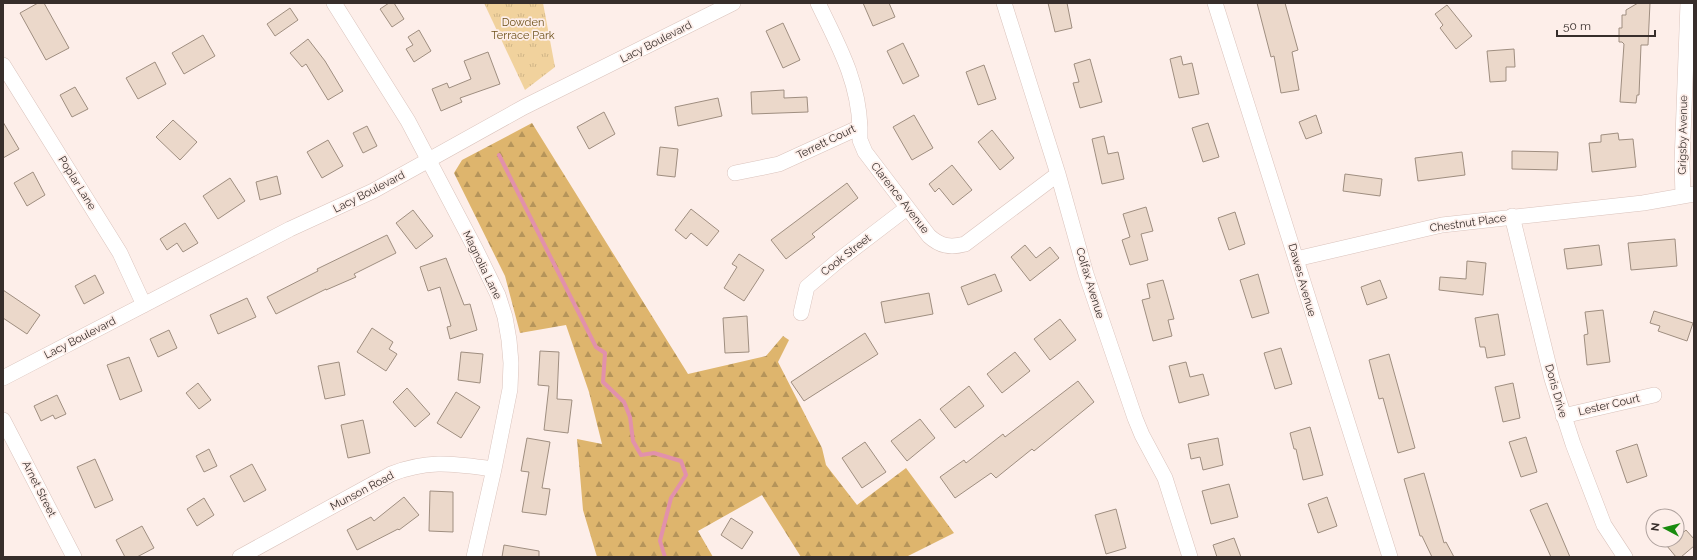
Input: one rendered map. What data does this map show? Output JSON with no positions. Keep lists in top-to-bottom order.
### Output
{
  "streets": {
    "street": [
      "Lacy Boulevard",
      "Grigsby Avenue",
      "Terrett Court",
      "Poplar Lane",
      "Clarence Avenue",
      "Chestnut Place",
      "Cook Street",
      "Magnolia Lane",
      "Dawes Avenue",
      "Colfax Avenue",
      "Doris Drive",
      "Lester Court",
      "Arnet Street",
      "Munson Road"
    ]
  },
  "crossings": [
    ["Lacy Boulevard", "Poplar Lane"],
    ["Lacy Boulevard", "Magnolia Lane"],
    ["Grigsby Avenue", "Chestnut Place"],
    ["Terrett Court", "Clarence Avenue"],
    ["Clarence Avenue", "Cook Street"],
    ["Clarence Avenue", "Colfax Avenue"],
    ["Chestnut Place", "Dawes Avenue"],
    ["Chestnut Place", "Doris Drive"],
    ["Magnolia Lane", "Munson Road"],
    ["Doris Drive", "Lester Court"]
  ],
  "parks": ["Dowden Terrace Park"],
  "scale_bar": "50 m",
  "north": "left"
}
